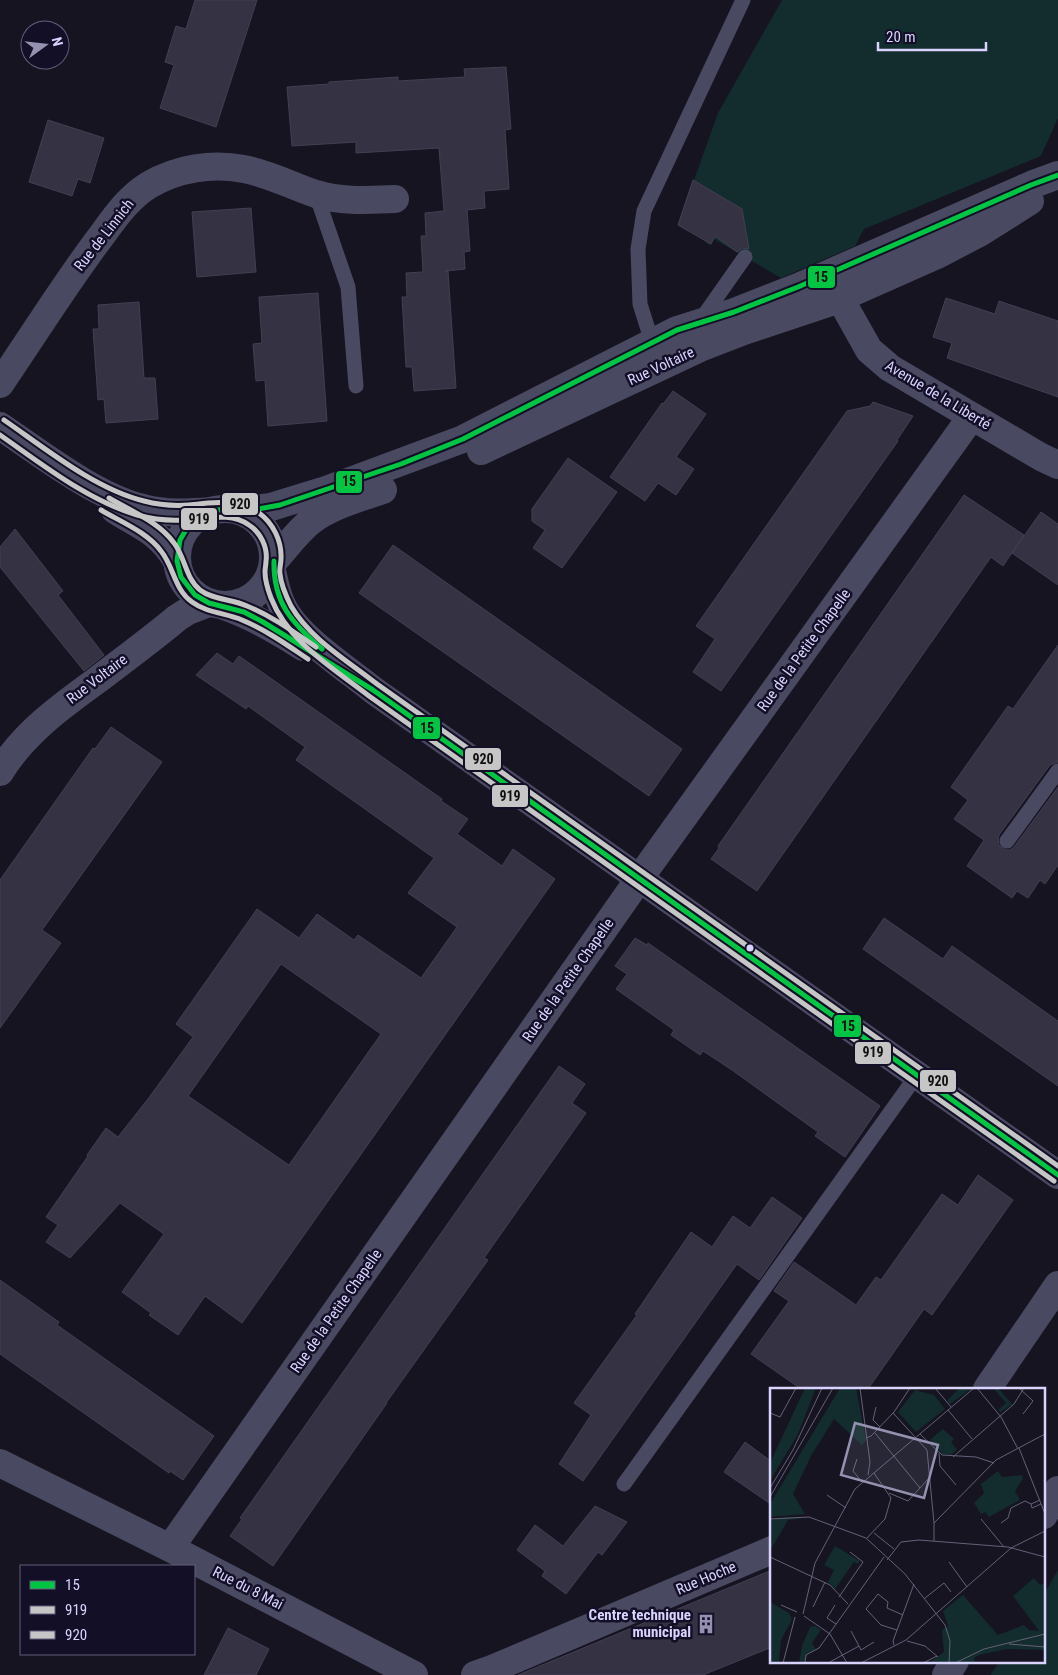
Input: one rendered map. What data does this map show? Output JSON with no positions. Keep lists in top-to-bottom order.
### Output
{
  "streets": {
    "street": [
      "Rue de Linnich",
      "Rue Voltaire",
      "Avenue de la Liberté",
      "Rue de la Petite Chapelle",
      "Rue Hoche",
      "Rue du 8 Mai"
    ]
  },
  "crossings": [
    ["Rue Voltaire", "Avenue de la Liberté"],
    ["Avenue de la Liberté", "Rue de la Petite Chapelle"],
    ["Rue de la Petite Chapelle", "Rue du 8 Mai"]
  ],
  "places": {
    "building": ["Centre technique municipal"]
  },
  "lines": ["transit line 15", "transit line 920", "transit line 919"],
  "legend": ["15", "919", "920"],
  "scale_bar": "20 m",
  "north": "right"
}
